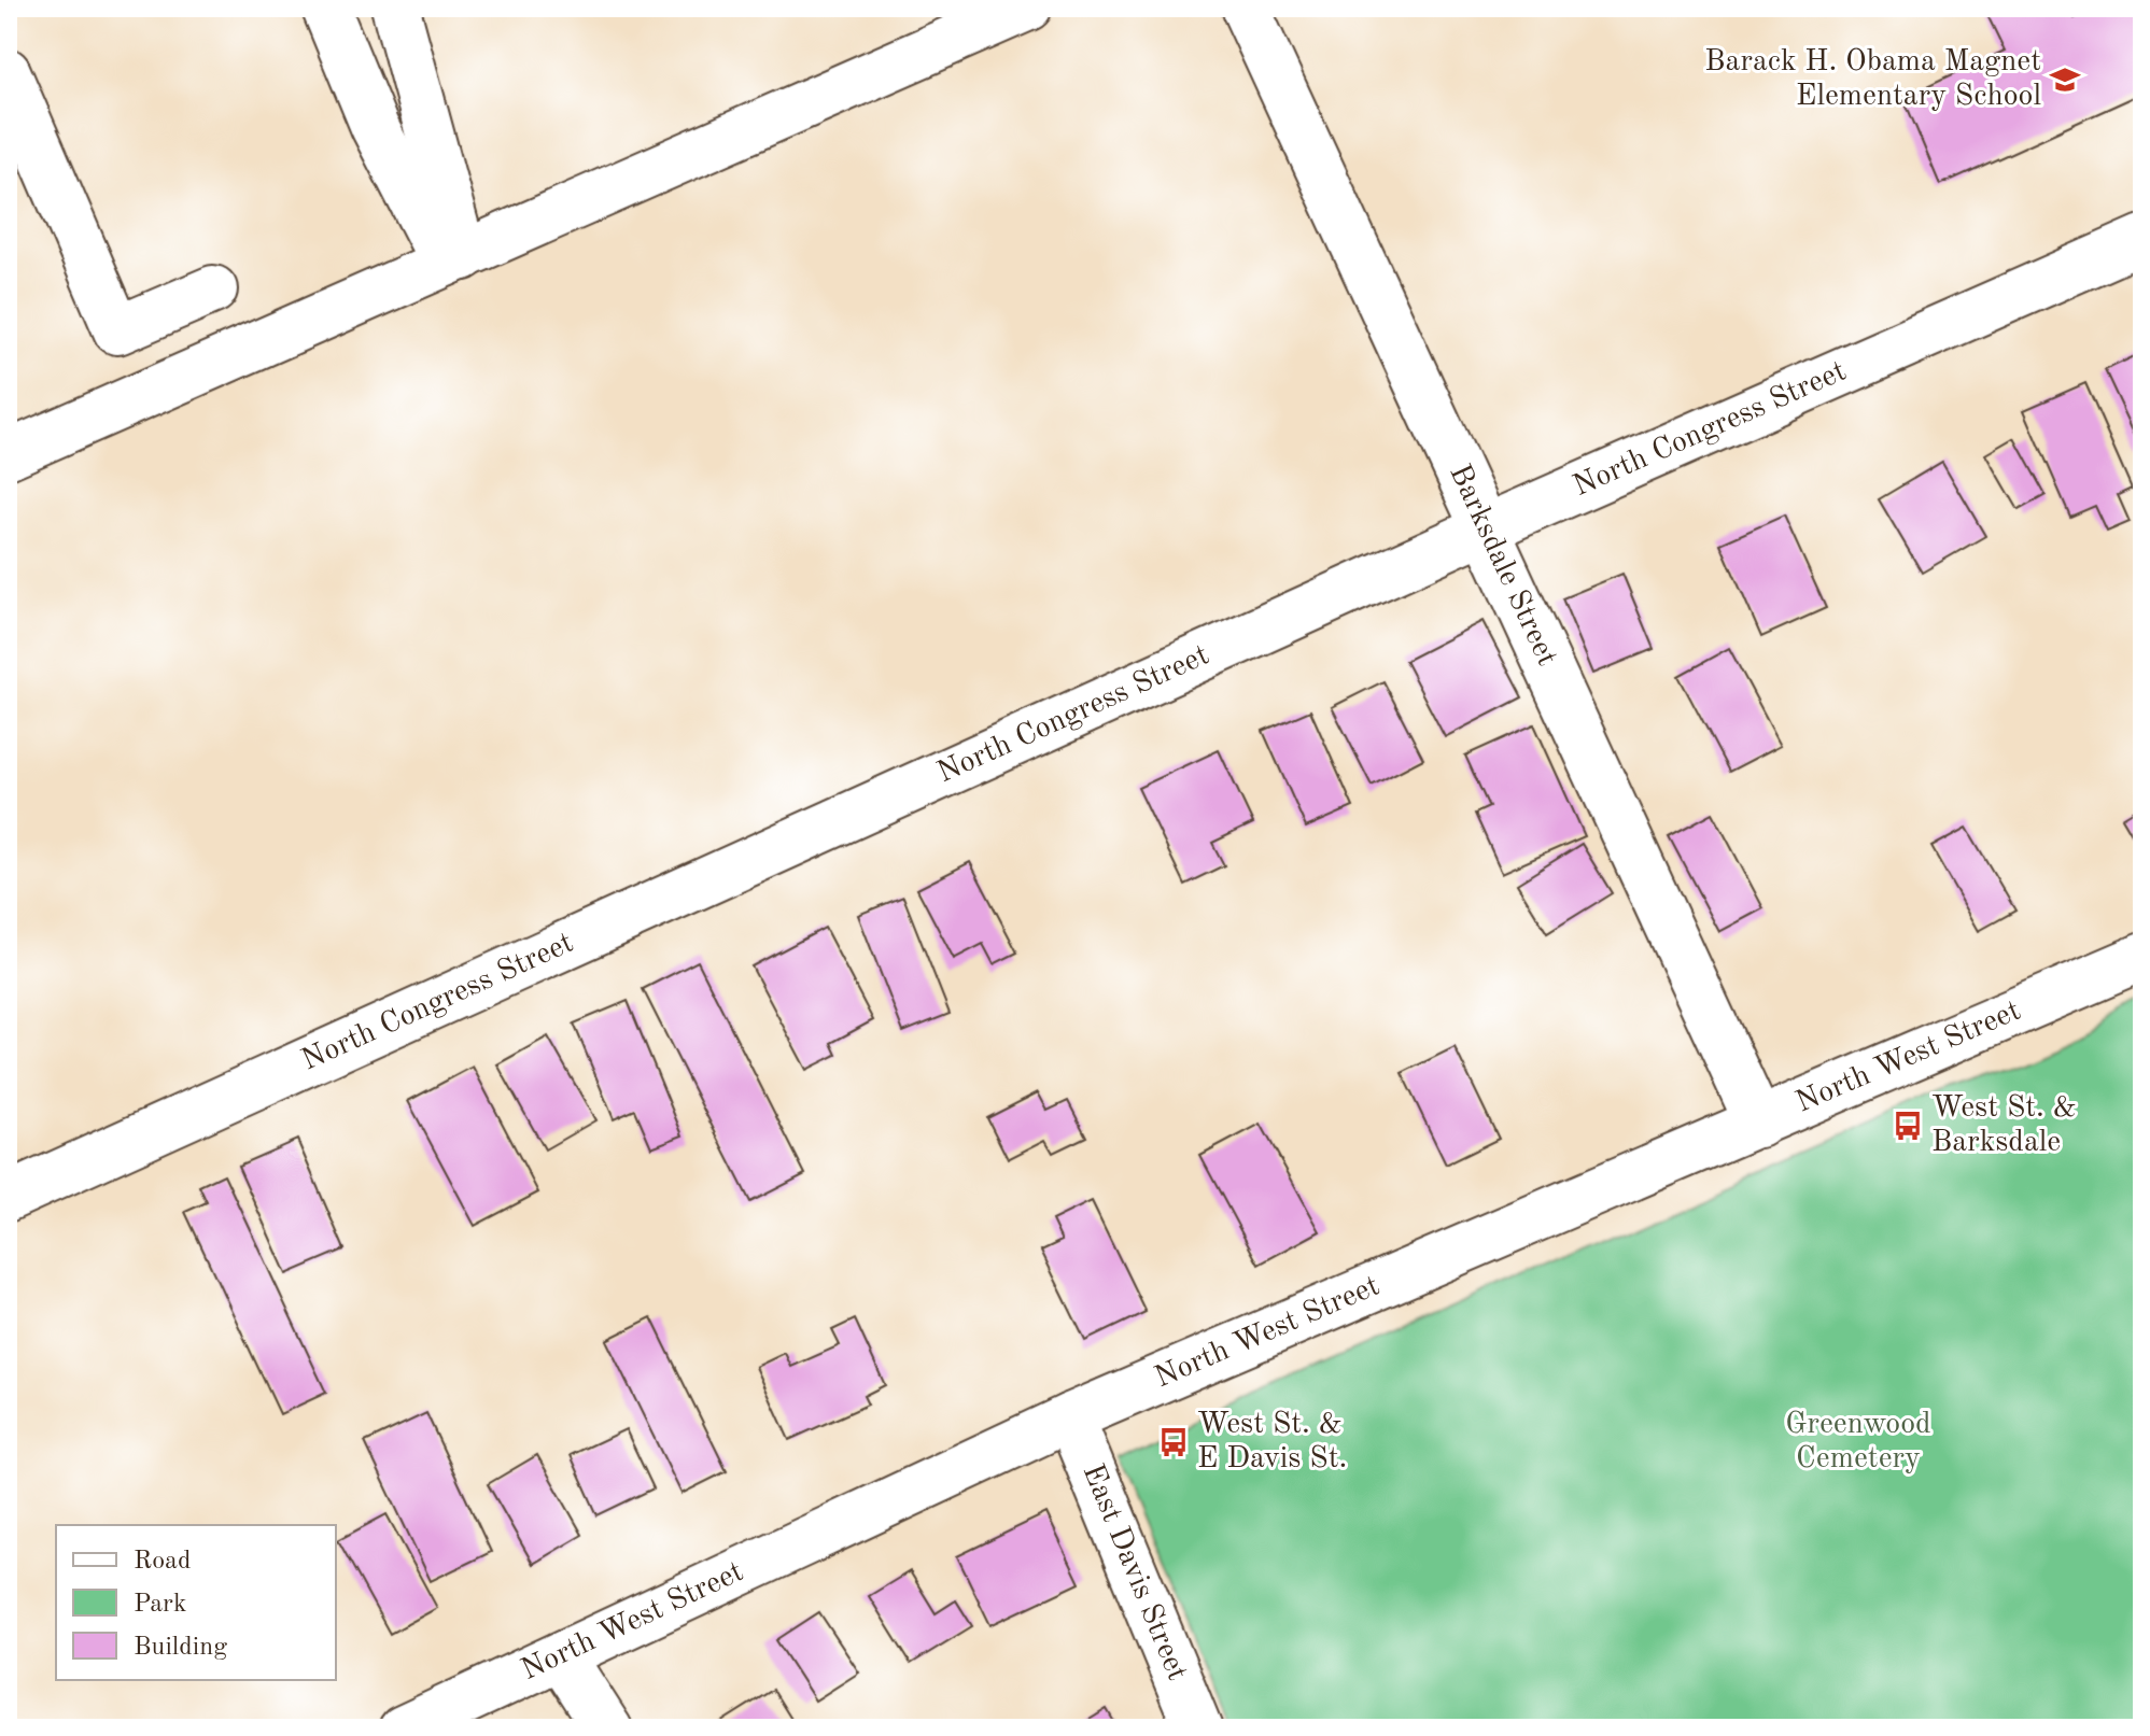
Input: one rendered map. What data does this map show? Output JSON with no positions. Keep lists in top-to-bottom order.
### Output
{
  "streets": {
    "street": [
      "North Congress Street",
      "Barksdale Street",
      "North West Street",
      "East Davis Street"
    ]
  },
  "crossings": [
    ["North Congress Street", "Barksdale Street"],
    ["Barksdale Street", "North West Street"],
    ["North West Street", "East Davis Street"]
  ],
  "parks": ["Greenwood Cemetery"],
  "places": {
    "school or university": ["Barack H. Obama Magnet Elementary School"],
    "bus stop": ["West St. & Barksdale", "West St. & E Davis St."]
  },
  "legend": ["Road", "Park", "Building"]
}
